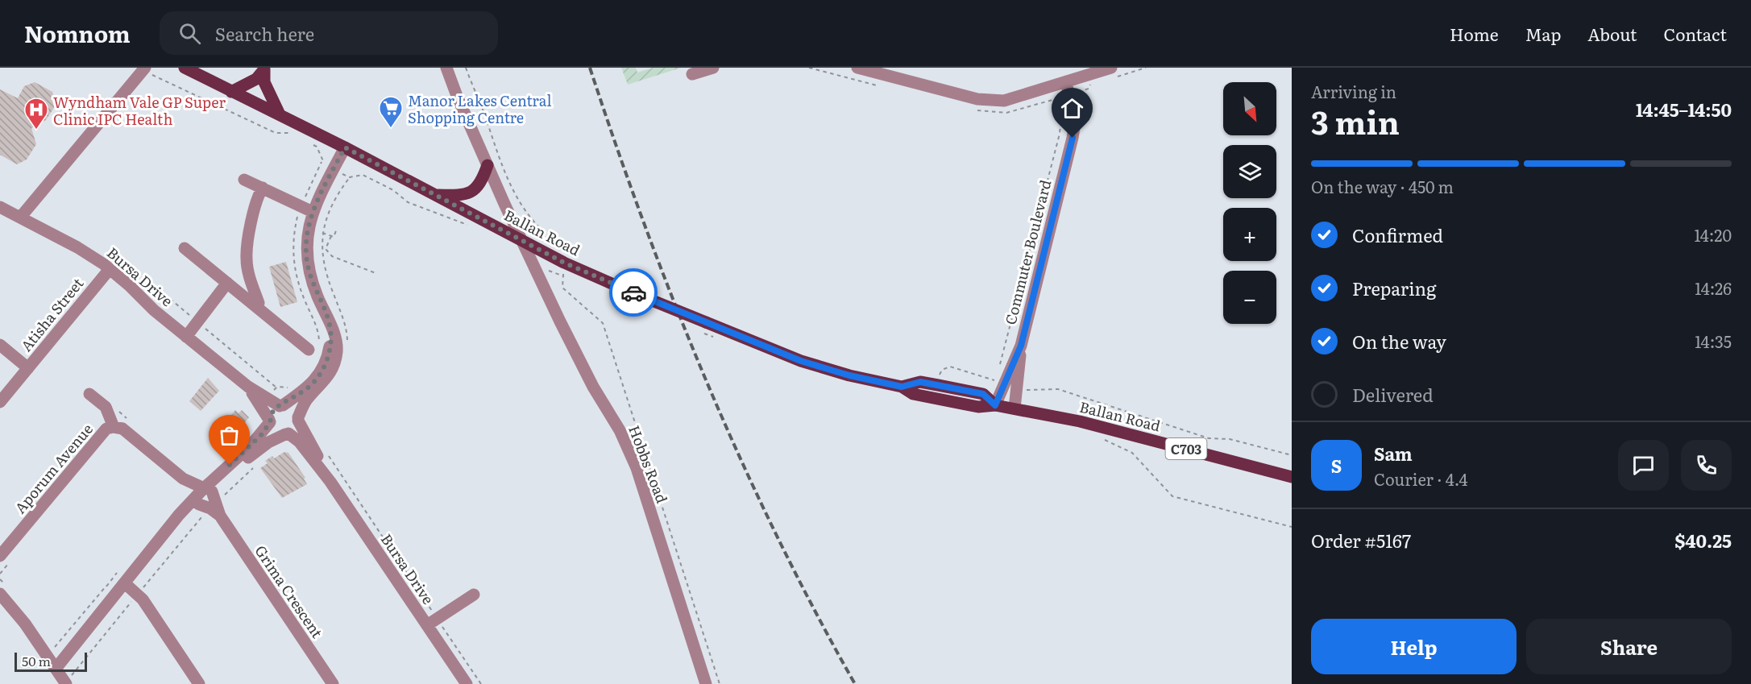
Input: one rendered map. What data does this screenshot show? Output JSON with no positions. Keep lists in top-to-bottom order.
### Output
{
  "streets": {
    "main road": ["Ballan Road", "C703"],
    "street": [
      "Commuter Boulevard",
      "Bursa Drive",
      "Atisha Street",
      "Hobbs Road",
      "Aporum Avenue",
      "Grima Crescent"
    ]
  },
  "crossings": [
    ["Ballan Road", "Commuter Boulevard"],
    ["Ballan Road", "Hobbs Road"],
    ["Bursa Drive", "Atisha Street"],
    ["Aporum Avenue", "Grima Crescent"]
  ],
  "places": {
    "supermarket": ["Manor Lakes Central Shopping Centre"],
    "hospital": ["Wyndham Vale GP Super Clinic IPC Health"]
  },
  "scale_bar": "50 m",
  "north": "bottom right",
  "page": {
    "header": "Nomnom",
    "search": "Search here",
    "nav": [
      "Home",
      "Map",
      "About",
      "Contact"
    ],
    "heading": ["3 min", "Arriving in", "14:45–14:50"],
    "panel": [
      "Sam",
      "Courier · 4.4",
      "Order #5167",
      "$40.25"
    ],
    "map_buttons": ["+", "−"],
    "bar": "On the way · 450 m",
    "list": [
      ["Confirmed", "14:20"],
      ["Preparing", "14:26"],
      ["On the way", "14:35"],
      "Delivered"
    ],
    "round": "S",
    "buttons": ["Help", "Share"],
    "scale": "50 m"
  }
}
